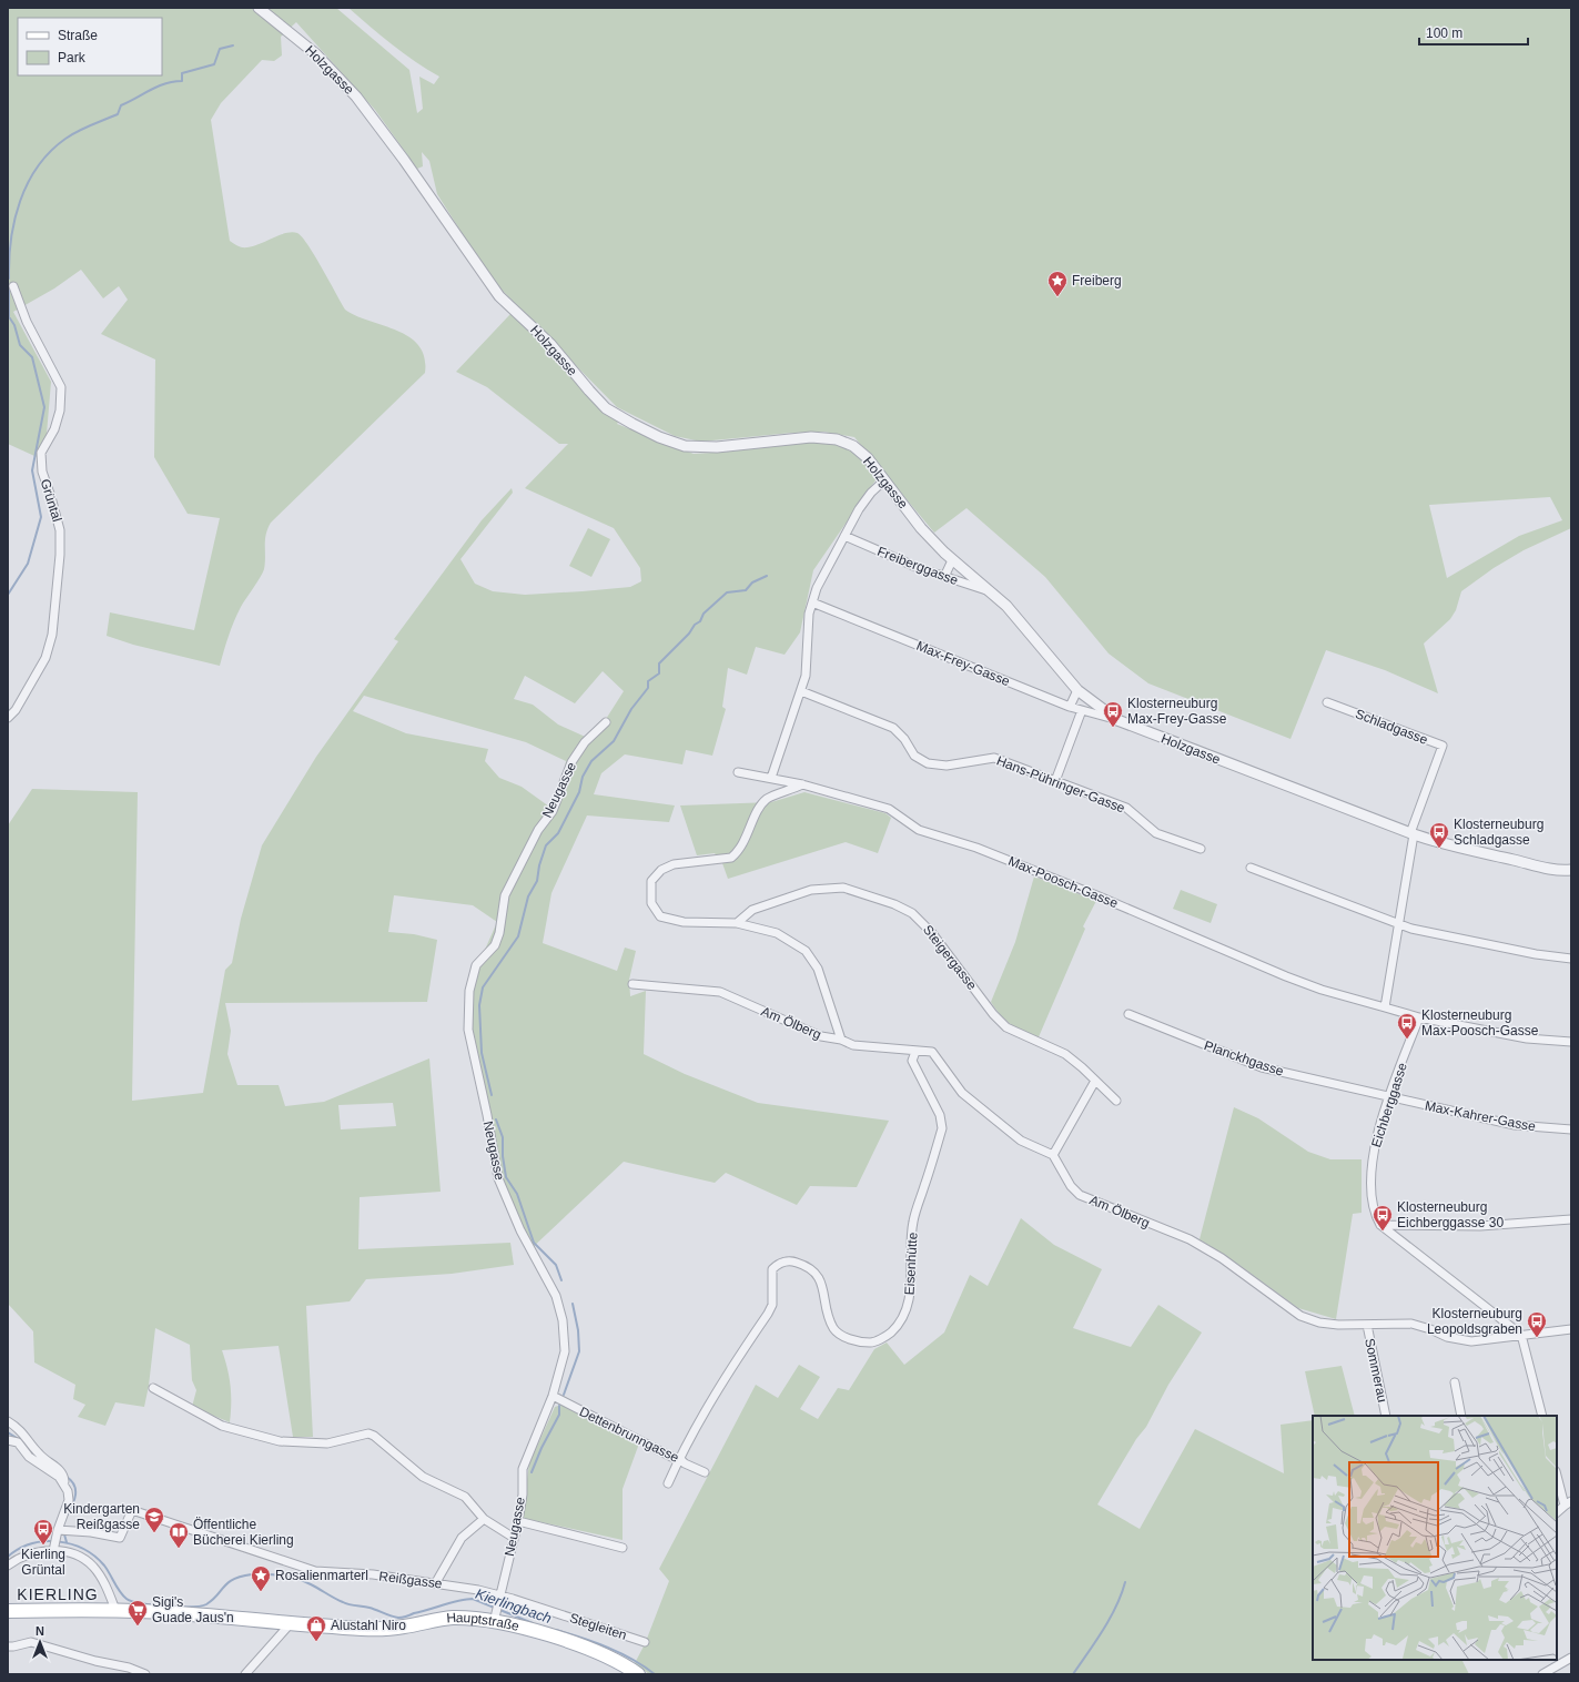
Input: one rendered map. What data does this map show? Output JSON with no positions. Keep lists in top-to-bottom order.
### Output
{
  "streets": {
    "main road": ["Hauptstraße"],
    "street": [
      "Holzgasse",
      "Grüntal",
      "Freiberggasse",
      "Max-Frey-Gasse",
      "Schladgasse",
      "Hans-Pühringer-Gasse",
      "Neugasse",
      "Max-Poosch-Gasse",
      "Steigergasse",
      "Am Ölberg",
      "Planckhgasse",
      "Eichberggasse",
      "Max-Kahrer-Gasse",
      "Eisenhütte",
      "Sommerau",
      "Dettenbrunngasse",
      "Reißgasse",
      "Stegleiten"
    ]
  },
  "crossings": [
    ["Holzgasse", "Freiberggasse"],
    ["Holzgasse", "Max-Frey-Gasse"],
    ["Holzgasse", "Schladgasse"],
    ["Neugasse", "Dettenbrunngasse"],
    ["Neugasse", "Reißgasse"],
    ["Neugasse", "Hauptstraße"],
    ["Neugasse", "Stegleiten"],
    ["Am Ölberg", "Eisenhütte"],
    ["Am Ölberg", "Sommerau"],
    ["Planckhgasse", "Eichberggasse"],
    ["Planckhgasse", "Max-Kahrer-Gasse"],
    ["Eichberggasse", "Max-Kahrer-Gasse"],
    ["Eisenhütte", "Dettenbrunngasse"],
    ["Reißgasse", "Stegleiten"]
  ],
  "districts": ["KIERLING"],
  "water": ["Kierlingbach"],
  "places": {
    "place": ["Freiberg", "Rosalienmarterl"],
    "bus stop": [
      "Klosterneuburg Max-Frey-Gasse",
      "Klosterneuburg Schladgasse",
      "Klosterneuburg Max-Poosch-Gasse",
      "Klosterneuburg Eichberggasse 30",
      "Klosterneuburg Leopoldsgraben",
      "Kierling Grüntal"
    ],
    "school or university": ["Kindergarten Reißgasse"],
    "library": ["Öffentliche Bücherei Kierling"],
    "supermarket": ["Sigi's Guade Jaus'n"],
    "shop": ["Alustahl Niro"]
  },
  "legend": ["Straße", "Park"],
  "scale_bar": "100 m",
  "north": "top"
}
